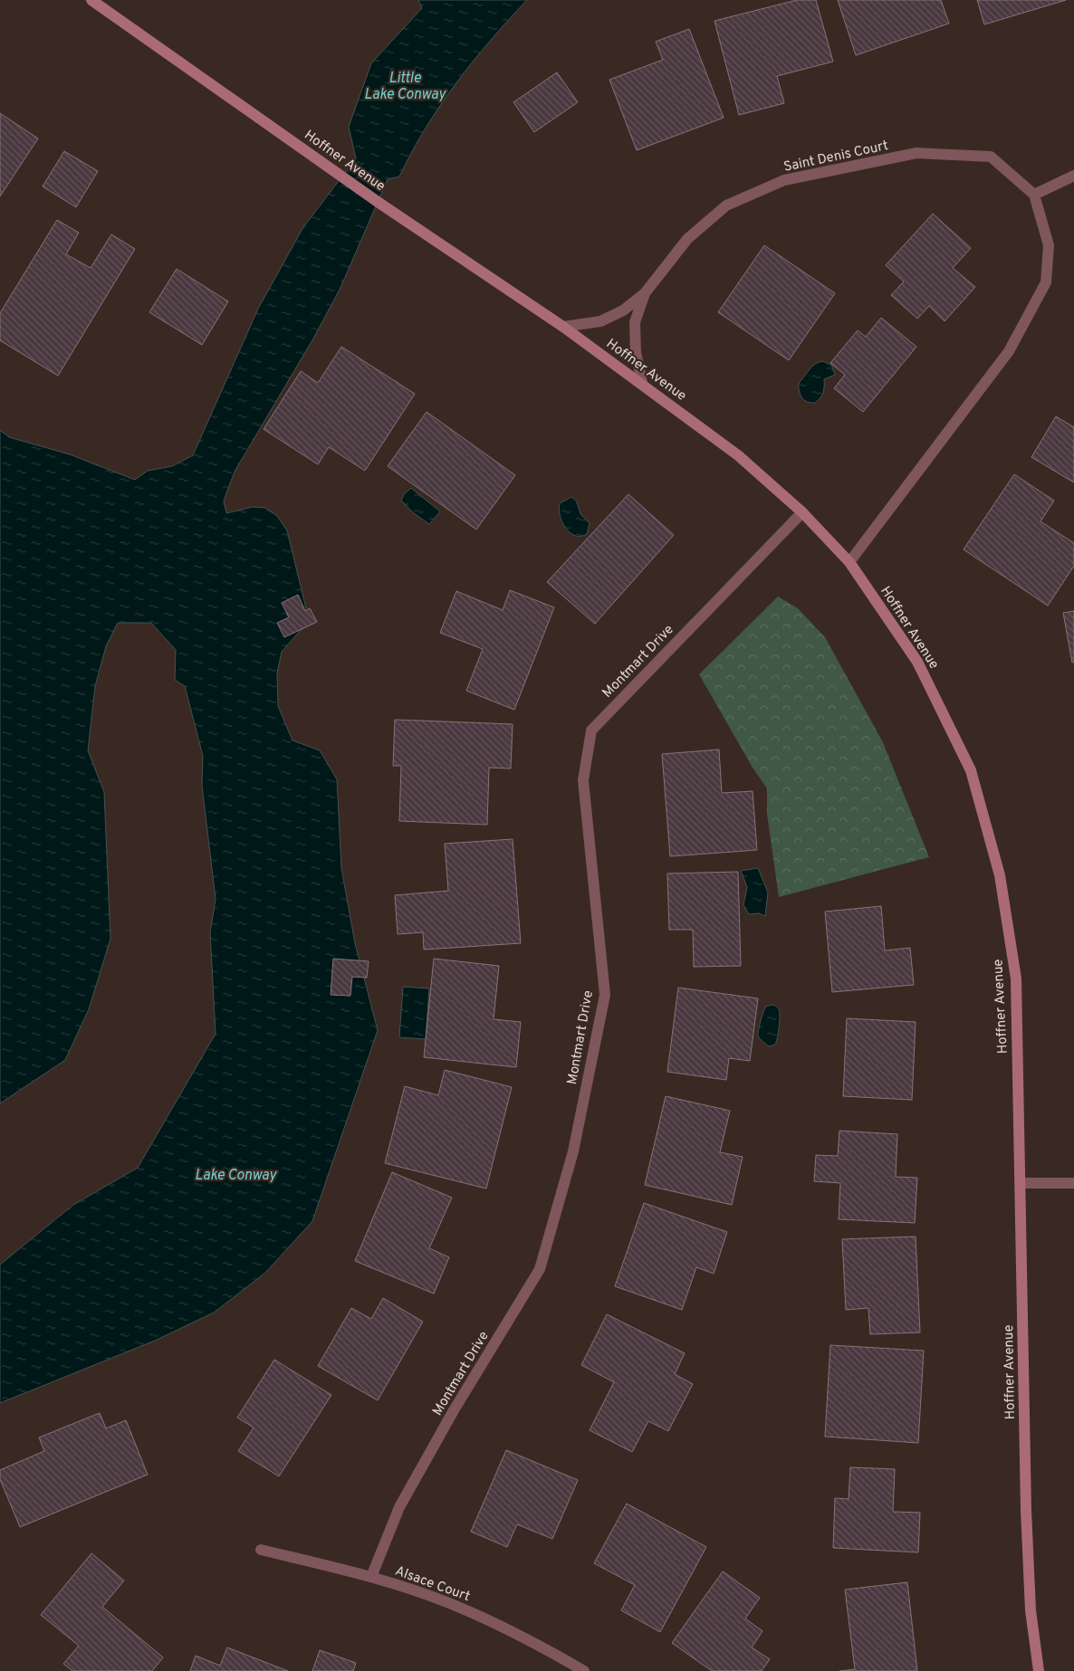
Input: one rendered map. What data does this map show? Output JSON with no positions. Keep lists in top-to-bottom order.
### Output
{
  "streets": {
    "main road": ["Hoffner Avenue"],
    "street": ["Saint Denis Court", "Montmart Drive", "Alsace Court"]
  },
  "crossings": [
    ["Saint Denis Court", "Hoffner Avenue"],
    ["Hoffner Avenue", "Montmart Drive"],
    ["Montmart Drive", "Alsace Court"]
  ],
  "water": ["Little Lake Conway", "Lake Conway"]
}
